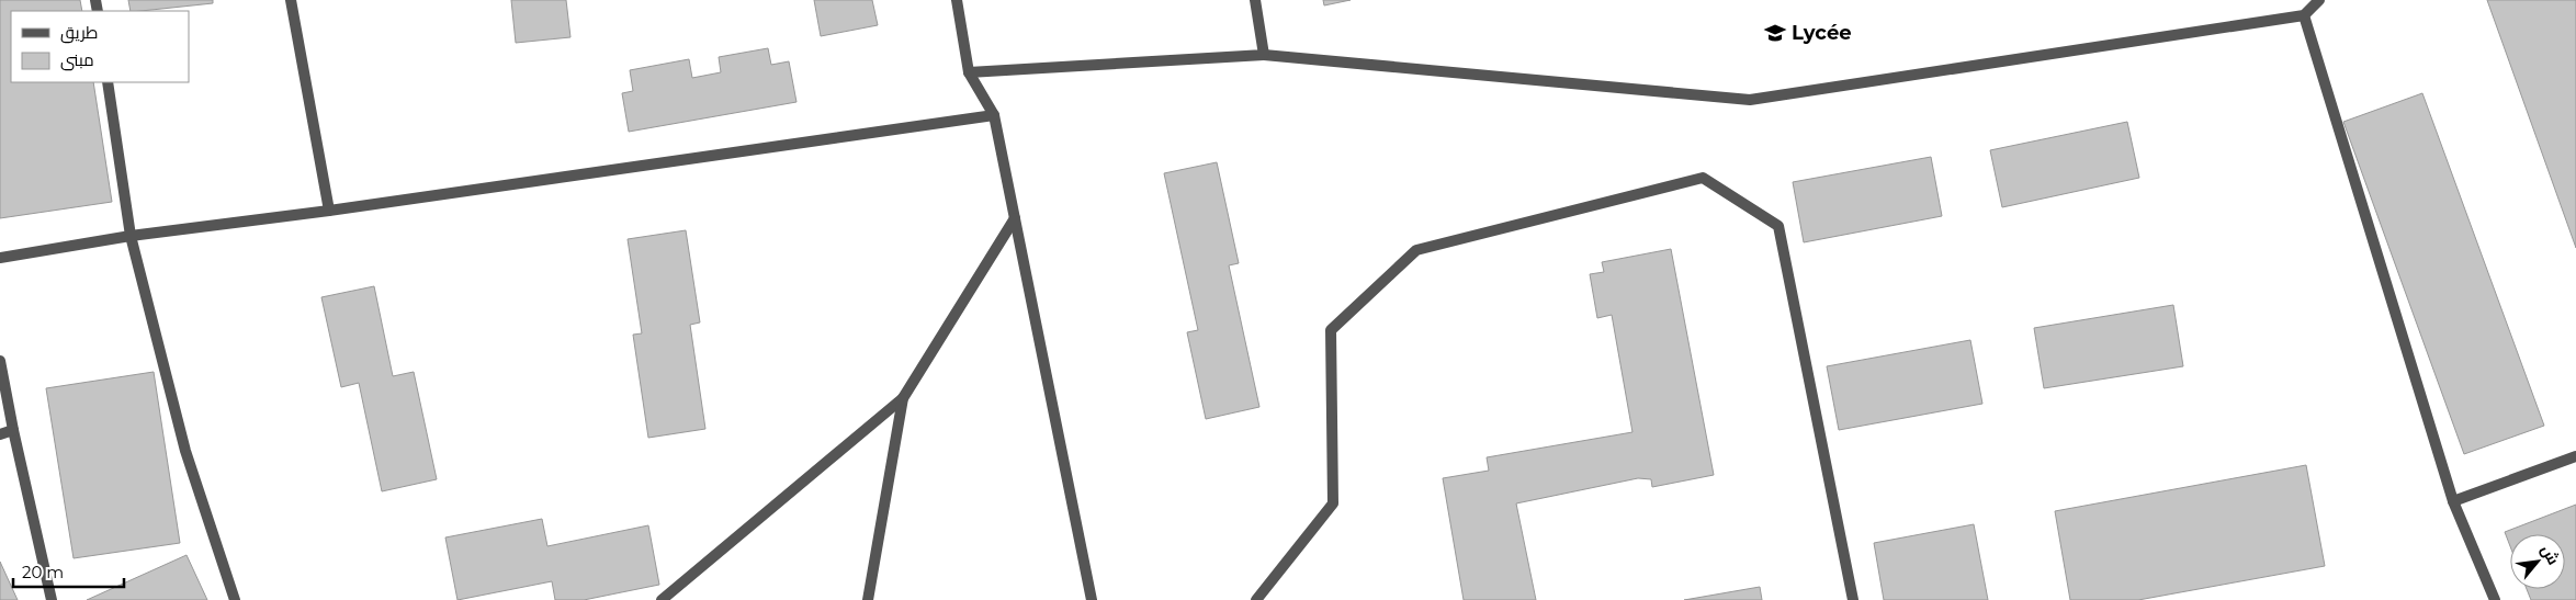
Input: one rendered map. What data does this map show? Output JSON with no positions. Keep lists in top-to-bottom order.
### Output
{
  "places": {
    "school or university": ["Lycée"]
  },
  "legend": ["طريق", "مبنى"],
  "scale_bar": "20 m",
  "north": "top right"
}
